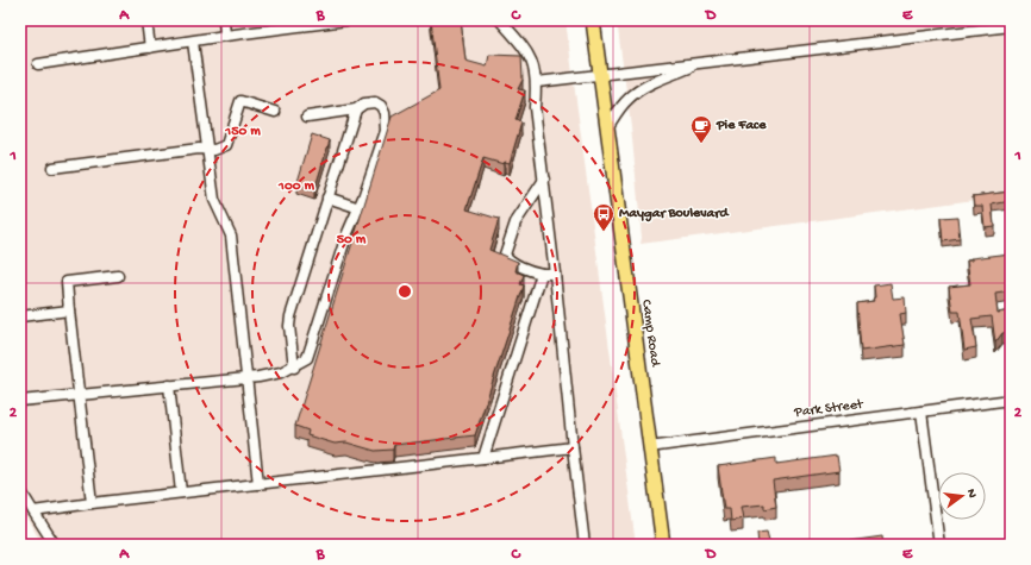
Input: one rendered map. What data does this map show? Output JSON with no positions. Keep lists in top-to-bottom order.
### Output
{
  "streets": {
    "main road": ["Camp Road"],
    "street": ["Park Street"]
  },
  "crossings": [
    ["Camp Road", "Park Street"]
  ],
  "places": {
    "cafe": ["Pie Face"],
    "bus stop": ["Maygar Boulevard"]
  },
  "north": "right",
  "grid": {
    "columns": [
      "A",
      "B",
      "C",
      "D",
      "E"
    ],
    "rows": ["1", "2"]
  },
  "rings": ["150 m", "100 m", "50 m"]
}
